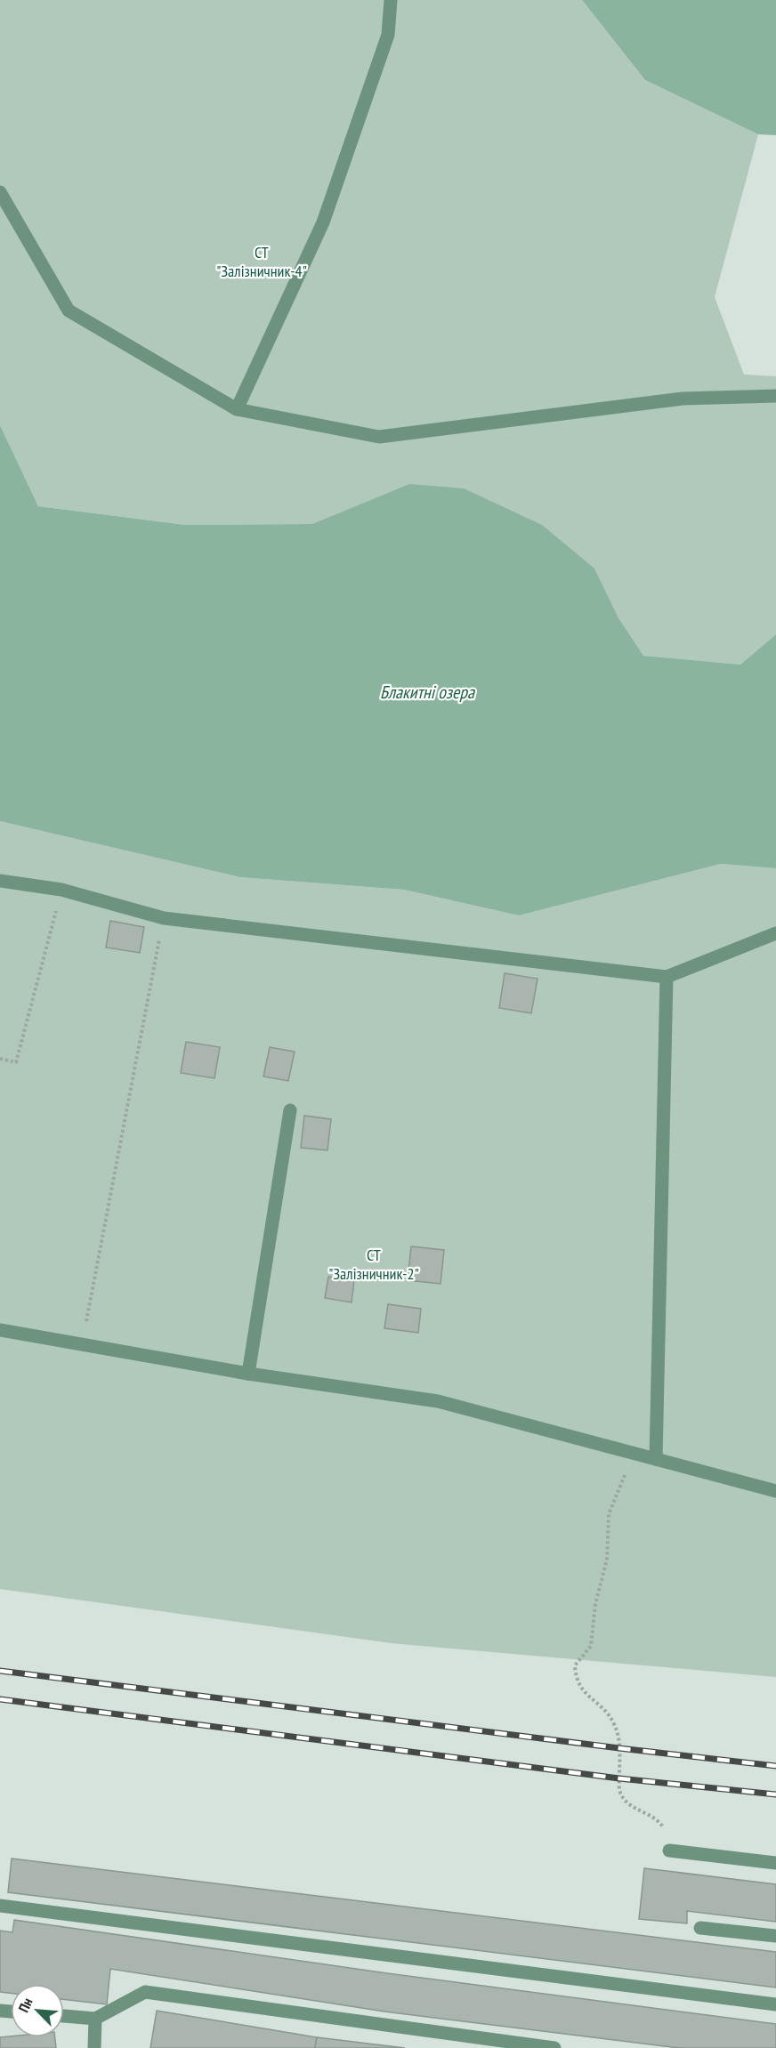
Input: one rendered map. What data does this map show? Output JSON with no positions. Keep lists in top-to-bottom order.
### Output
{
  "water": ["Блакитні озера"],
  "parks": ["СТ \"Залізничник-4\"", "СТ \"Залізничник-2\""],
  "north": "top left"
}
